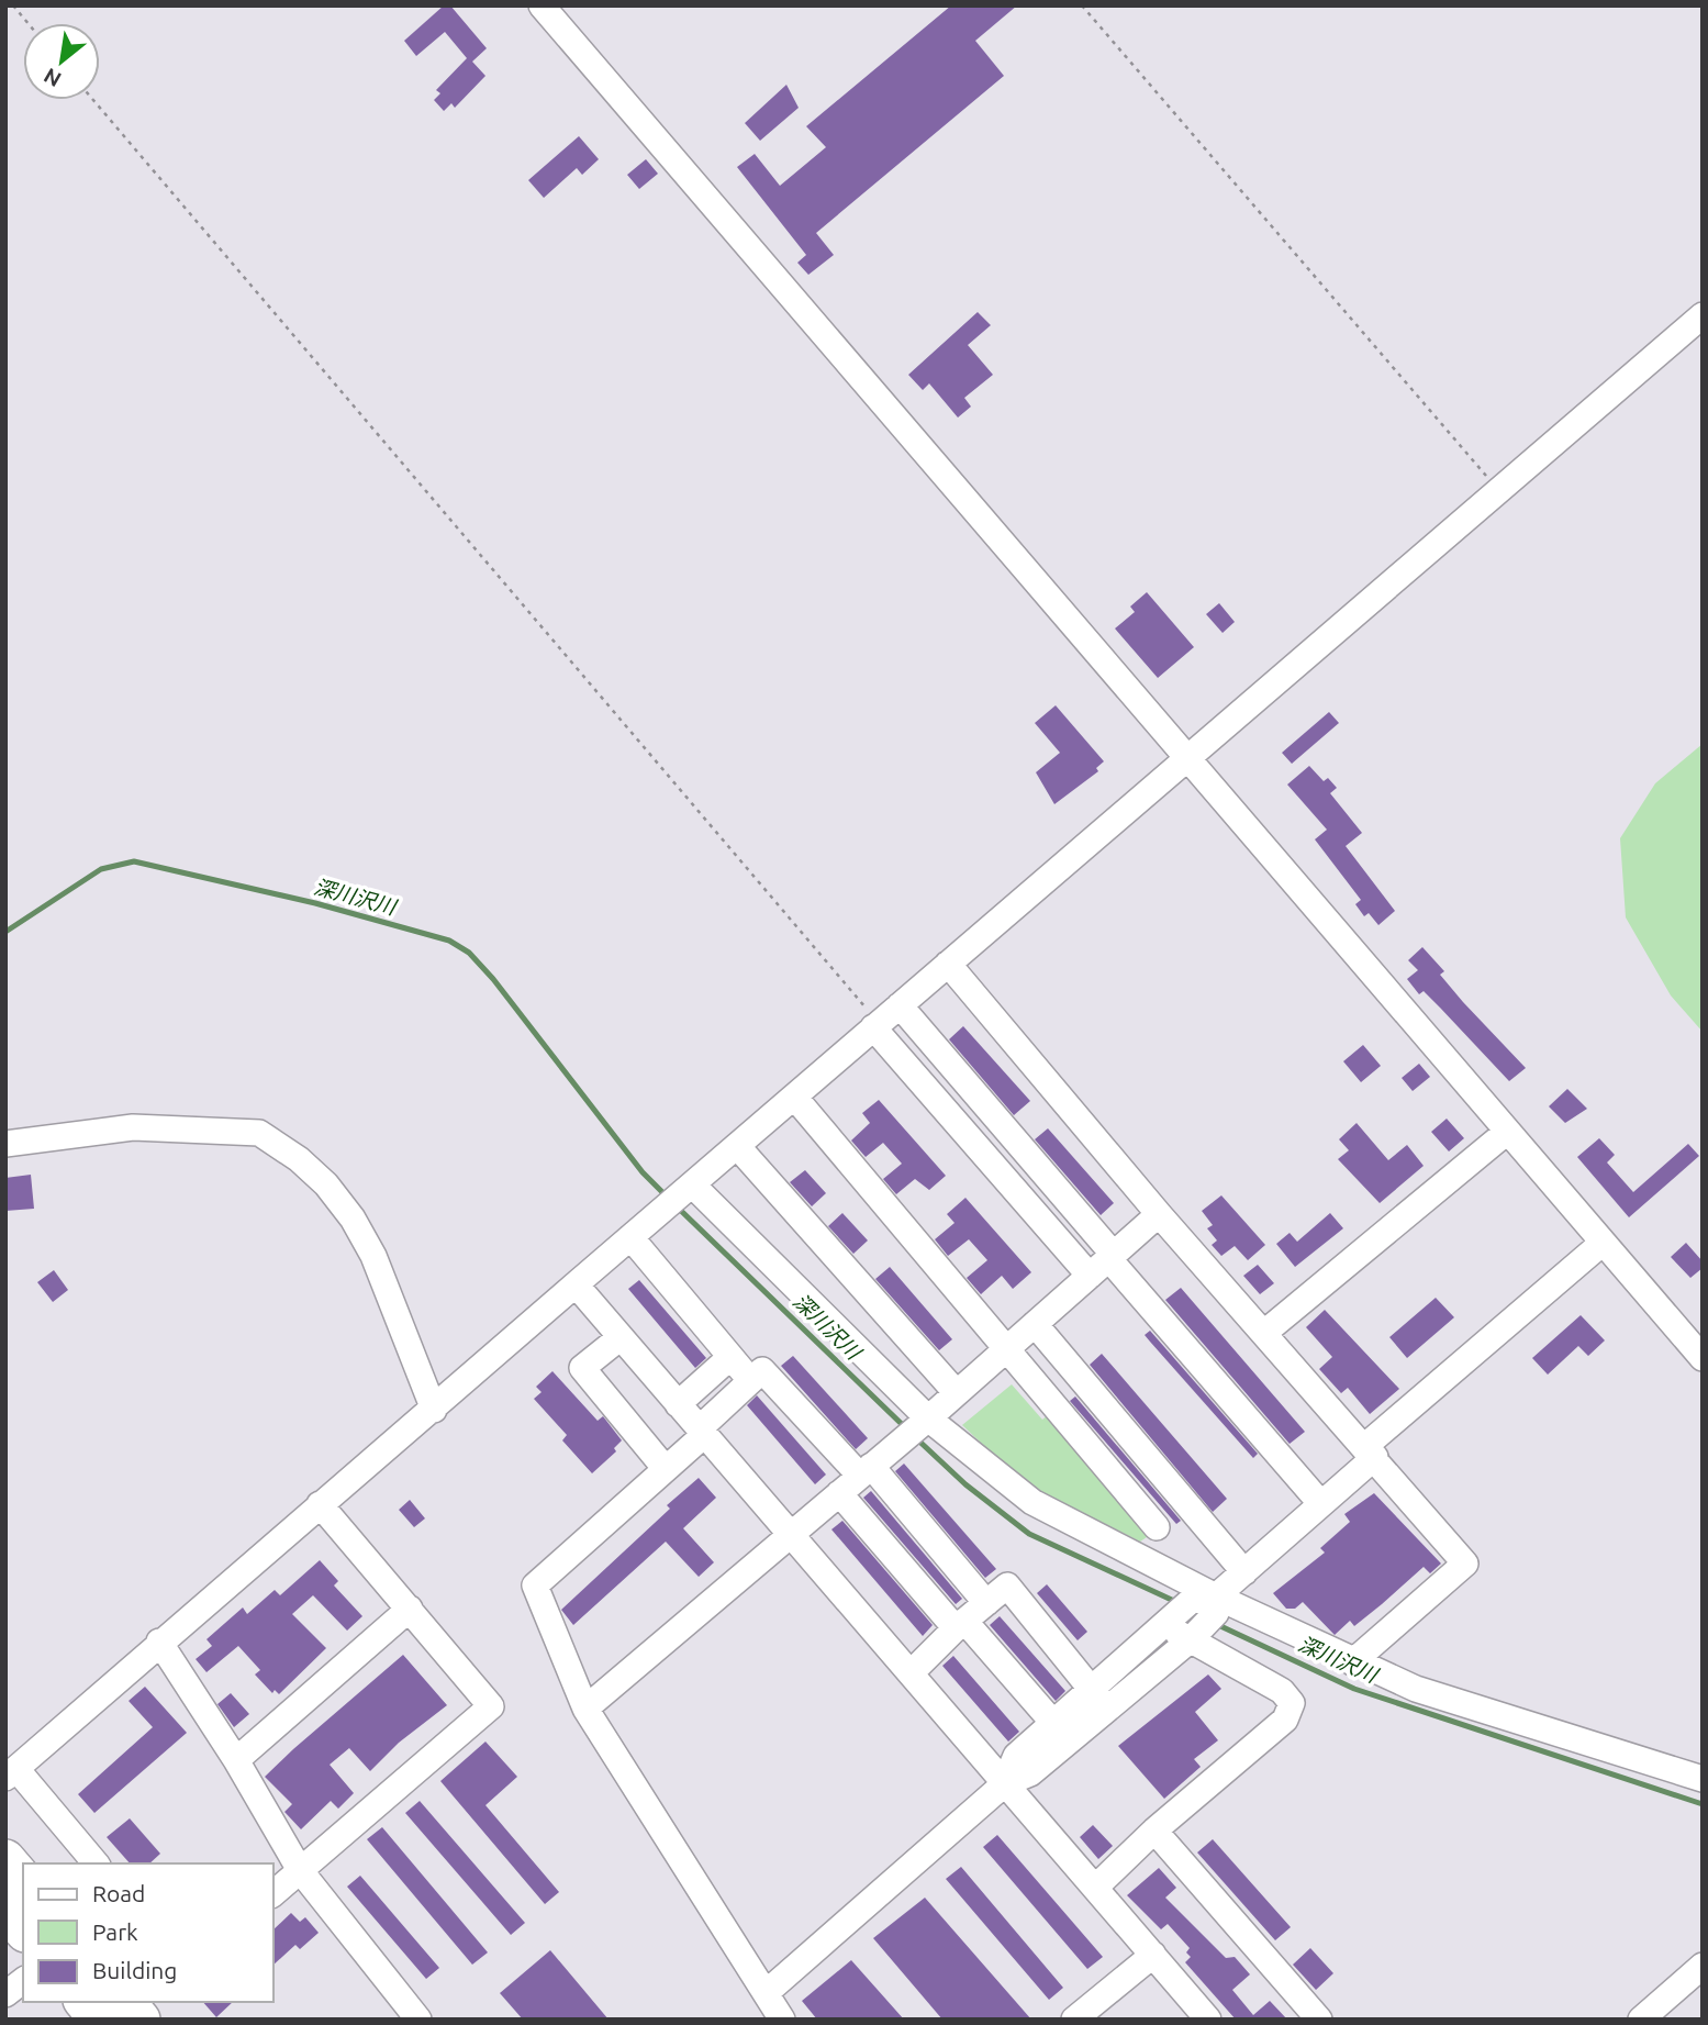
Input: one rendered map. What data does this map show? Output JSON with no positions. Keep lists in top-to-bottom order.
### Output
{
  "water": ["深川沢川"],
  "legend": ["Road", "Park", "Building"],
  "north": "bottom left"
}
